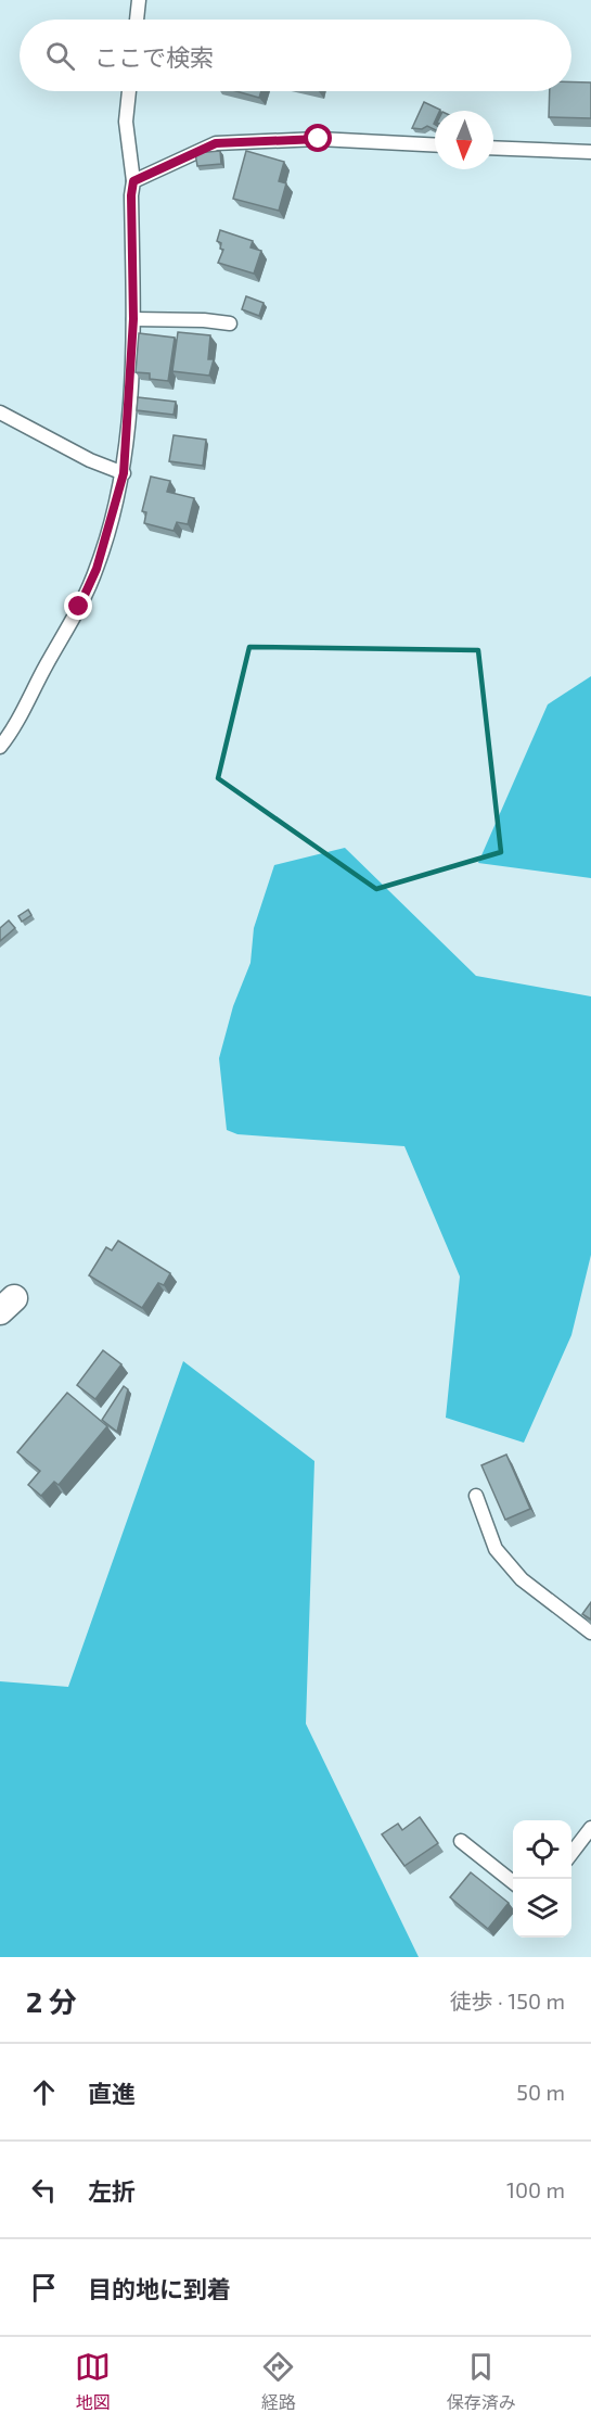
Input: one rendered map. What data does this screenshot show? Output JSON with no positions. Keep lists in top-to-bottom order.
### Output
{
  "north": "bottom",
  "page": {
    "search": "ここで検索",
    "heading": ["2 分", "徒歩 · 150 m"],
    "list": [
      ["直進", "50 m"],
      ["左折", "100 m"],
      "目的地に到着"
    ],
    "nav": ["地図", "経路", "保存済み"]
  }
}
